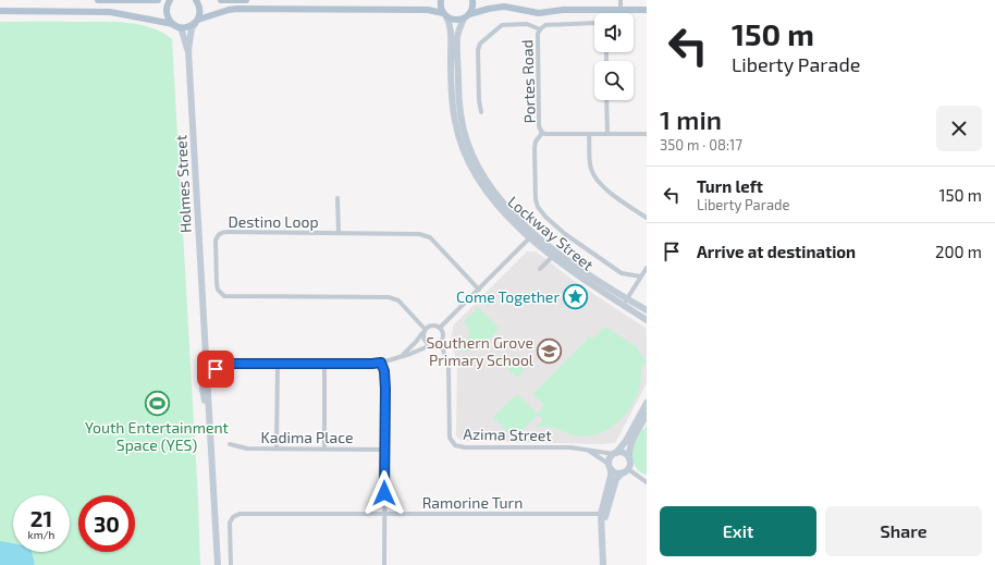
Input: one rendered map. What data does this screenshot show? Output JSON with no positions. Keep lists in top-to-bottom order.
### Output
{
  "streets": {
    "street": [
      "Portes Road",
      "Holmes Street",
      "Destino Loop",
      "Lockway Street",
      "Azima Street",
      "Kadima Place",
      "Ramorine Turn"
    ]
  },
  "crossings": [
    ["Destino Loop", "Azima Street"]
  ],
  "places": {
    "place": ["Come Together"],
    "school or university": ["Southern Grove Primary School"],
    "sports": ["Youth Entertainment Space (YES)"]
  },
  "page": {
    "turn": ["150 m", "Liberty Parade"],
    "heading": ["1 min", "350 m · 08:17"],
    "list": [
      {
        "name": "Turn left",
        "note": "Liberty Parade",
        "value": "150 m"
      },
      {
        "name": "Arrive at destination",
        "value": "200 m"
      }
    ],
    "speed": "21 km/h",
    "limit": "30",
    "buttons": ["Exit", "Share"]
  }
}
